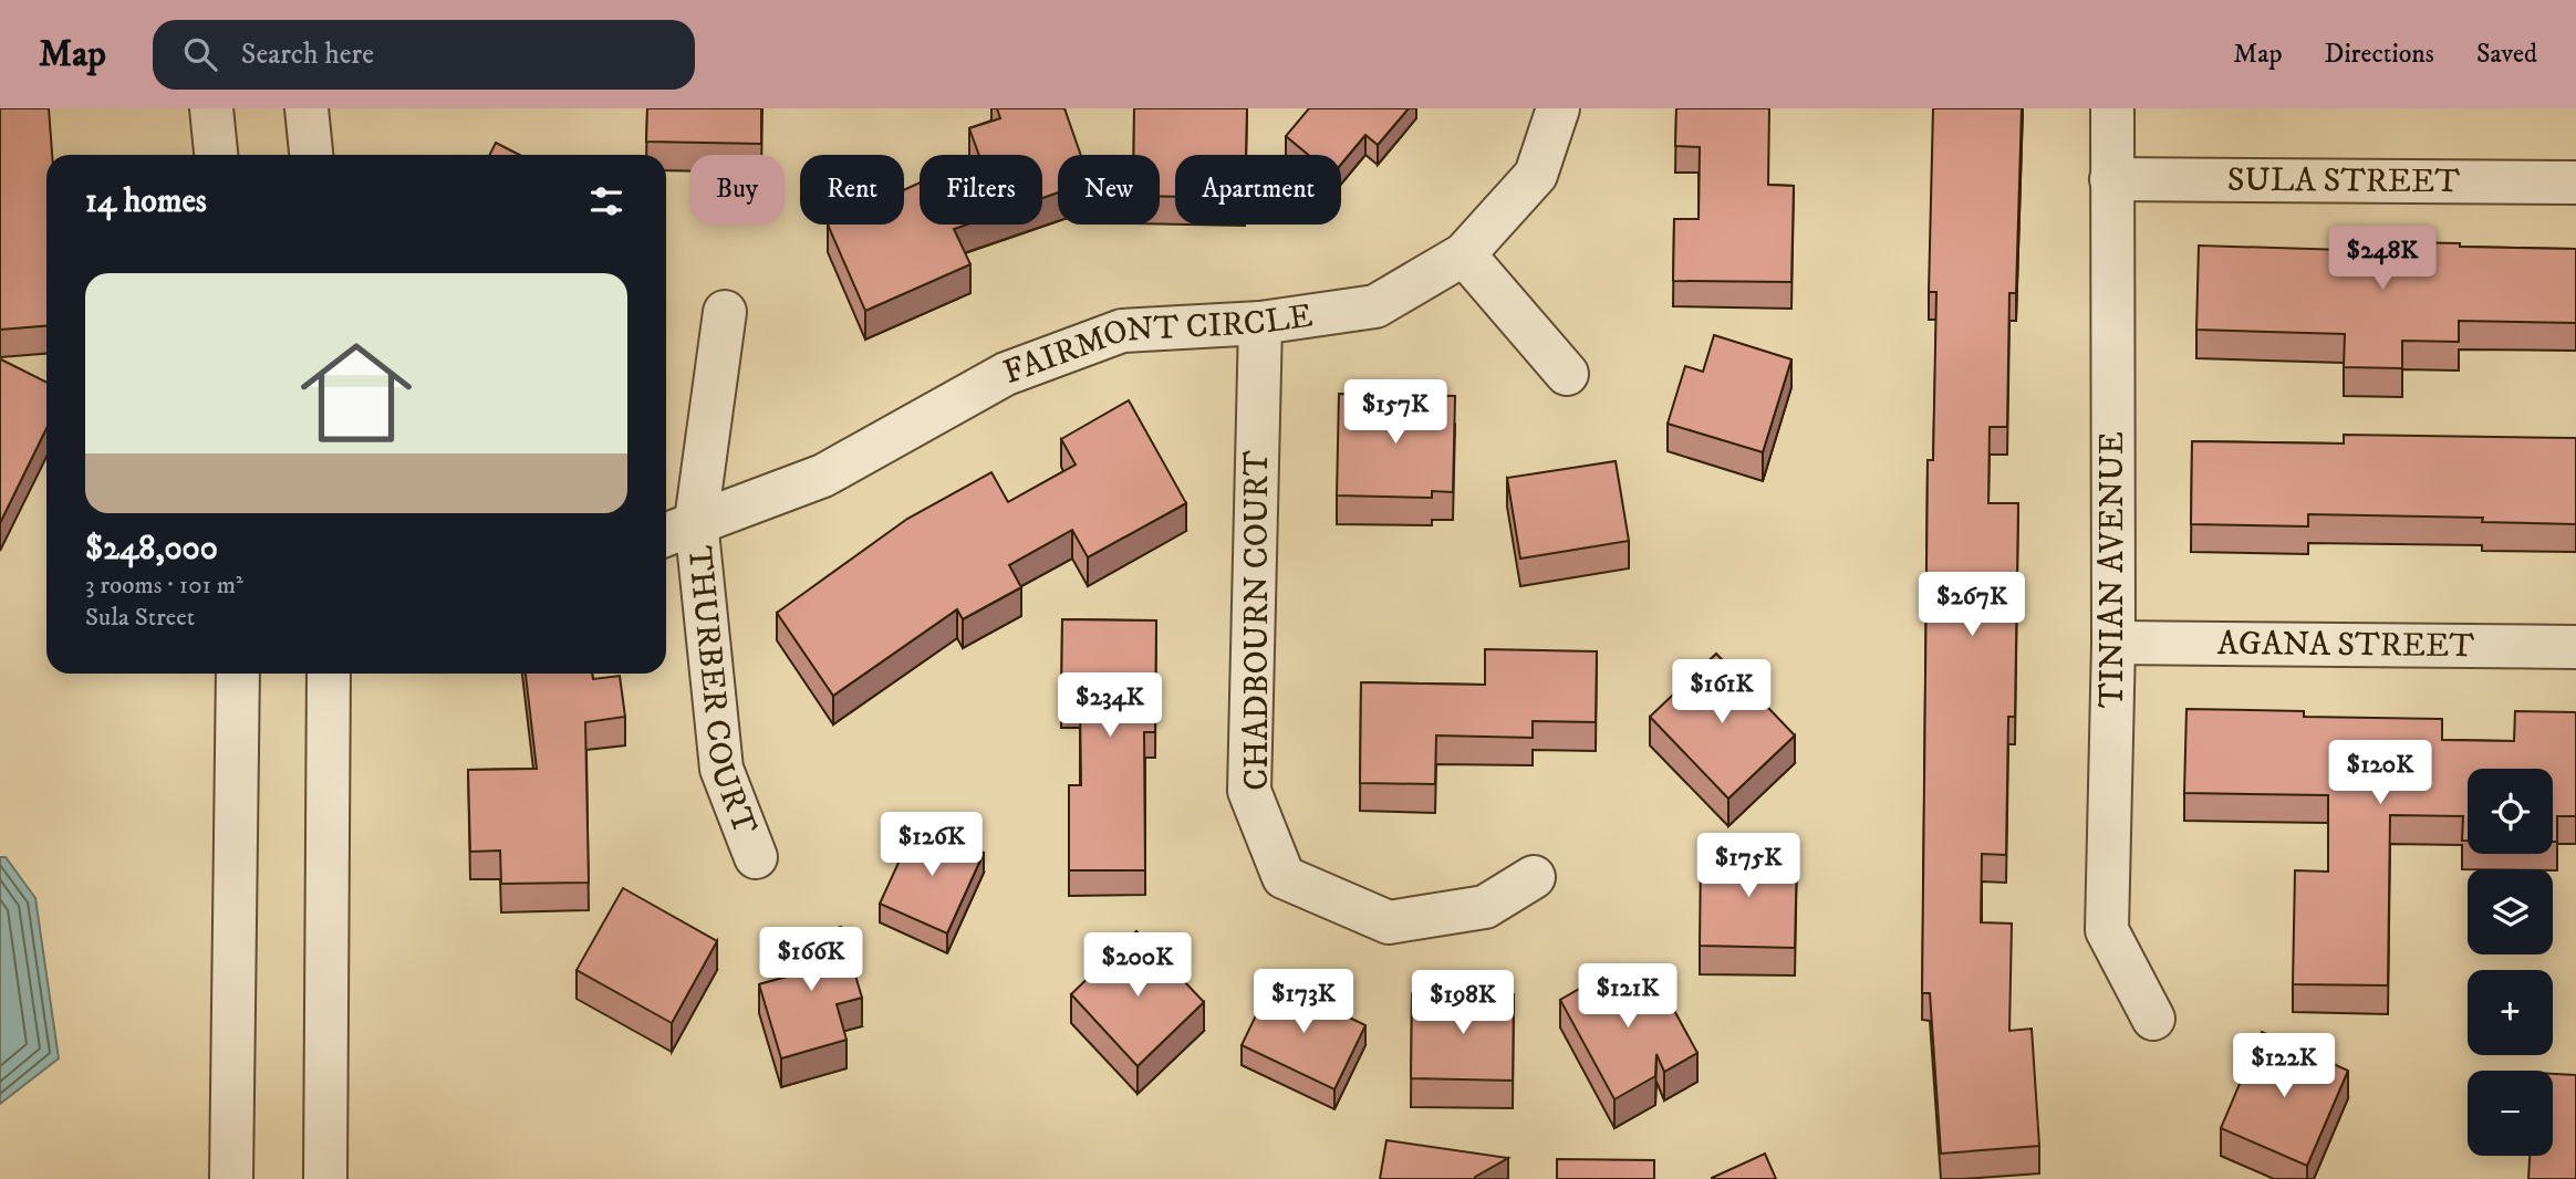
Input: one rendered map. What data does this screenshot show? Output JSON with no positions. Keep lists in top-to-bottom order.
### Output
{
  "streets": {
    "street": [
      "SULA STREET",
      "FAIRMONT CIRCLE",
      "TINIAN AVENUE",
      "CHADBOURN COURT",
      "AGANA STREET",
      "THURBER COURT"
    ]
  },
  "crossings": [
    ["SULA STREET", "TINIAN AVENUE"],
    ["FAIRMONT CIRCLE", "CHADBOURN COURT"],
    ["FAIRMONT CIRCLE", "THURBER COURT"],
    ["TINIAN AVENUE", "AGANA STREET"]
  ],
  "page": {
    "header": "Map",
    "search": "Search here",
    "nav": ["Map", "Directions", "Saved"],
    "chip": [
      "Buy",
      "Rent",
      "Filters",
      "New",
      "Apartment"
    ],
    "heading": "14 homes",
    "price": [
      "$248K",
      "$157K",
      "$267K",
      "$161K",
      "$234K",
      "$120K",
      "$126K",
      "$175K",
      "$166K",
      "$200K",
      "$121K",
      "$173K",
      "$198K",
      "$122K"
    ],
    "list": [
      {
        "name": "$248,000",
        "note": "3 rooms · 101 m² · Sula Street"
      }
    ],
    "map_buttons": ["+", "−"]
  }
}
